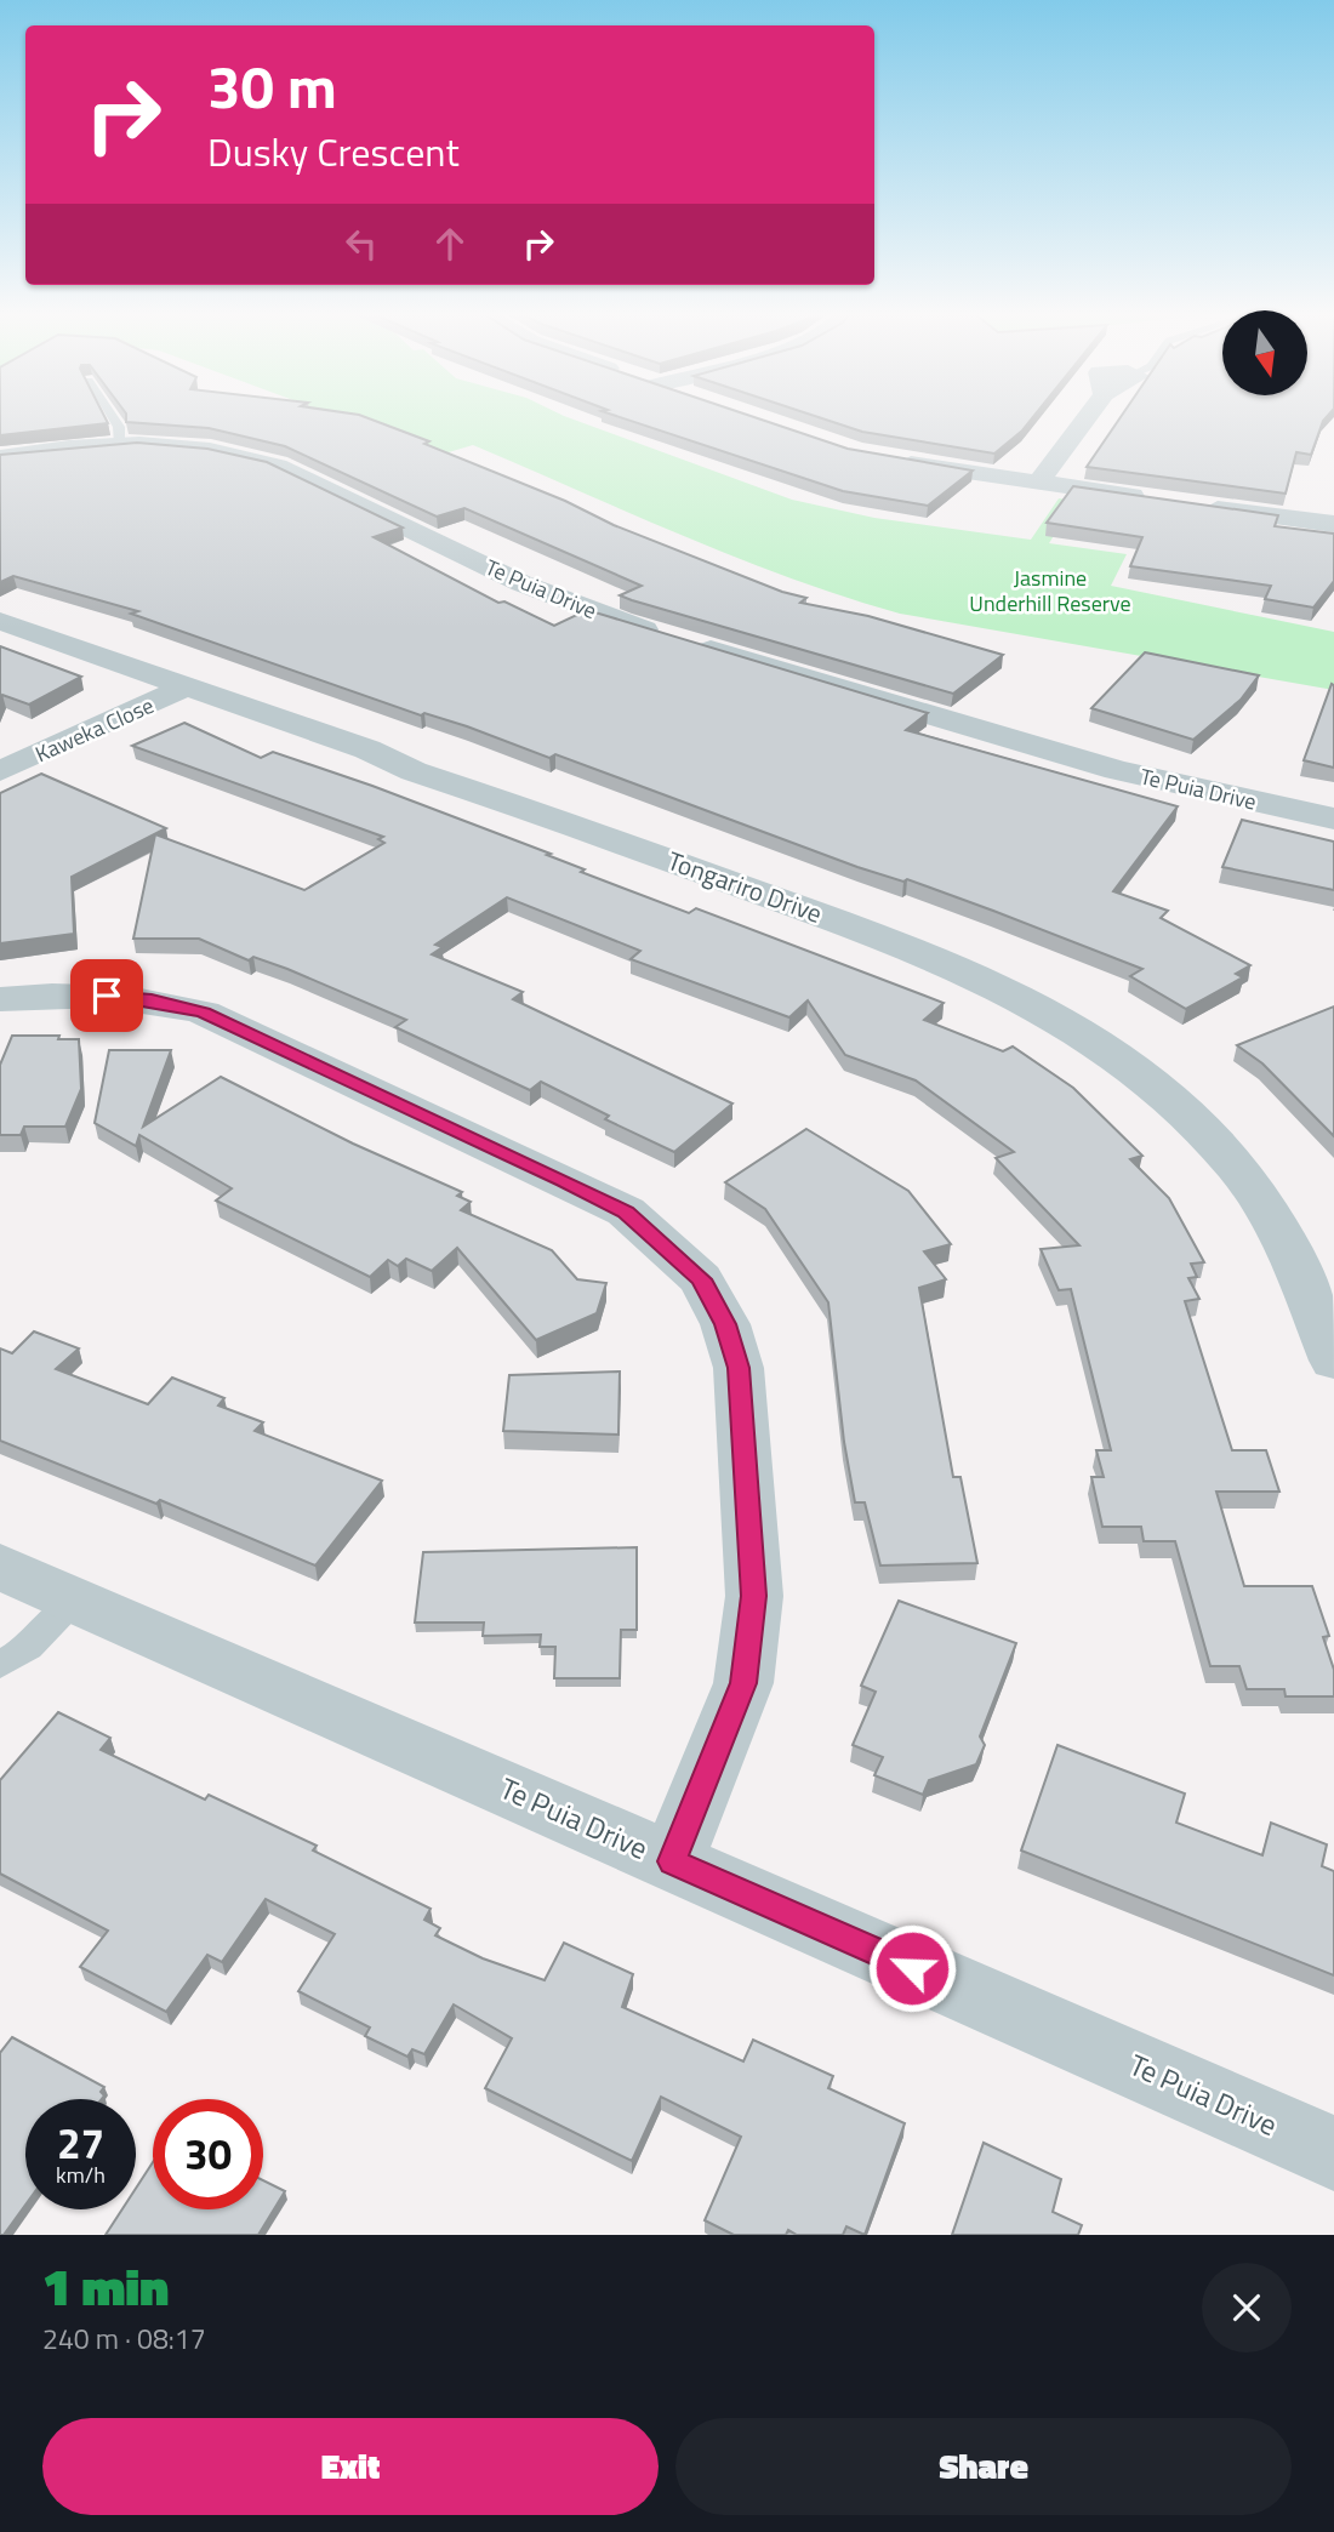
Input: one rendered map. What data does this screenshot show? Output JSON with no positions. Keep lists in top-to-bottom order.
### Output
{
  "streets": {
    "street": ["Te Puia Drive", "Kaweka Close", "Tongariro Drive"]
  },
  "crossings": [
    ["Kaweka Close", "Tongariro Drive"]
  ],
  "parks": ["Jasmine Underhill Reserve"],
  "north": "bottom",
  "page": {
    "turn": ["30 m", "Dusky Crescent"],
    "speed": "27 km/h",
    "limit": "30",
    "heading": ["1 min", "240 m · 08:17"],
    "buttons": ["Exit", "Share"]
  }
}
